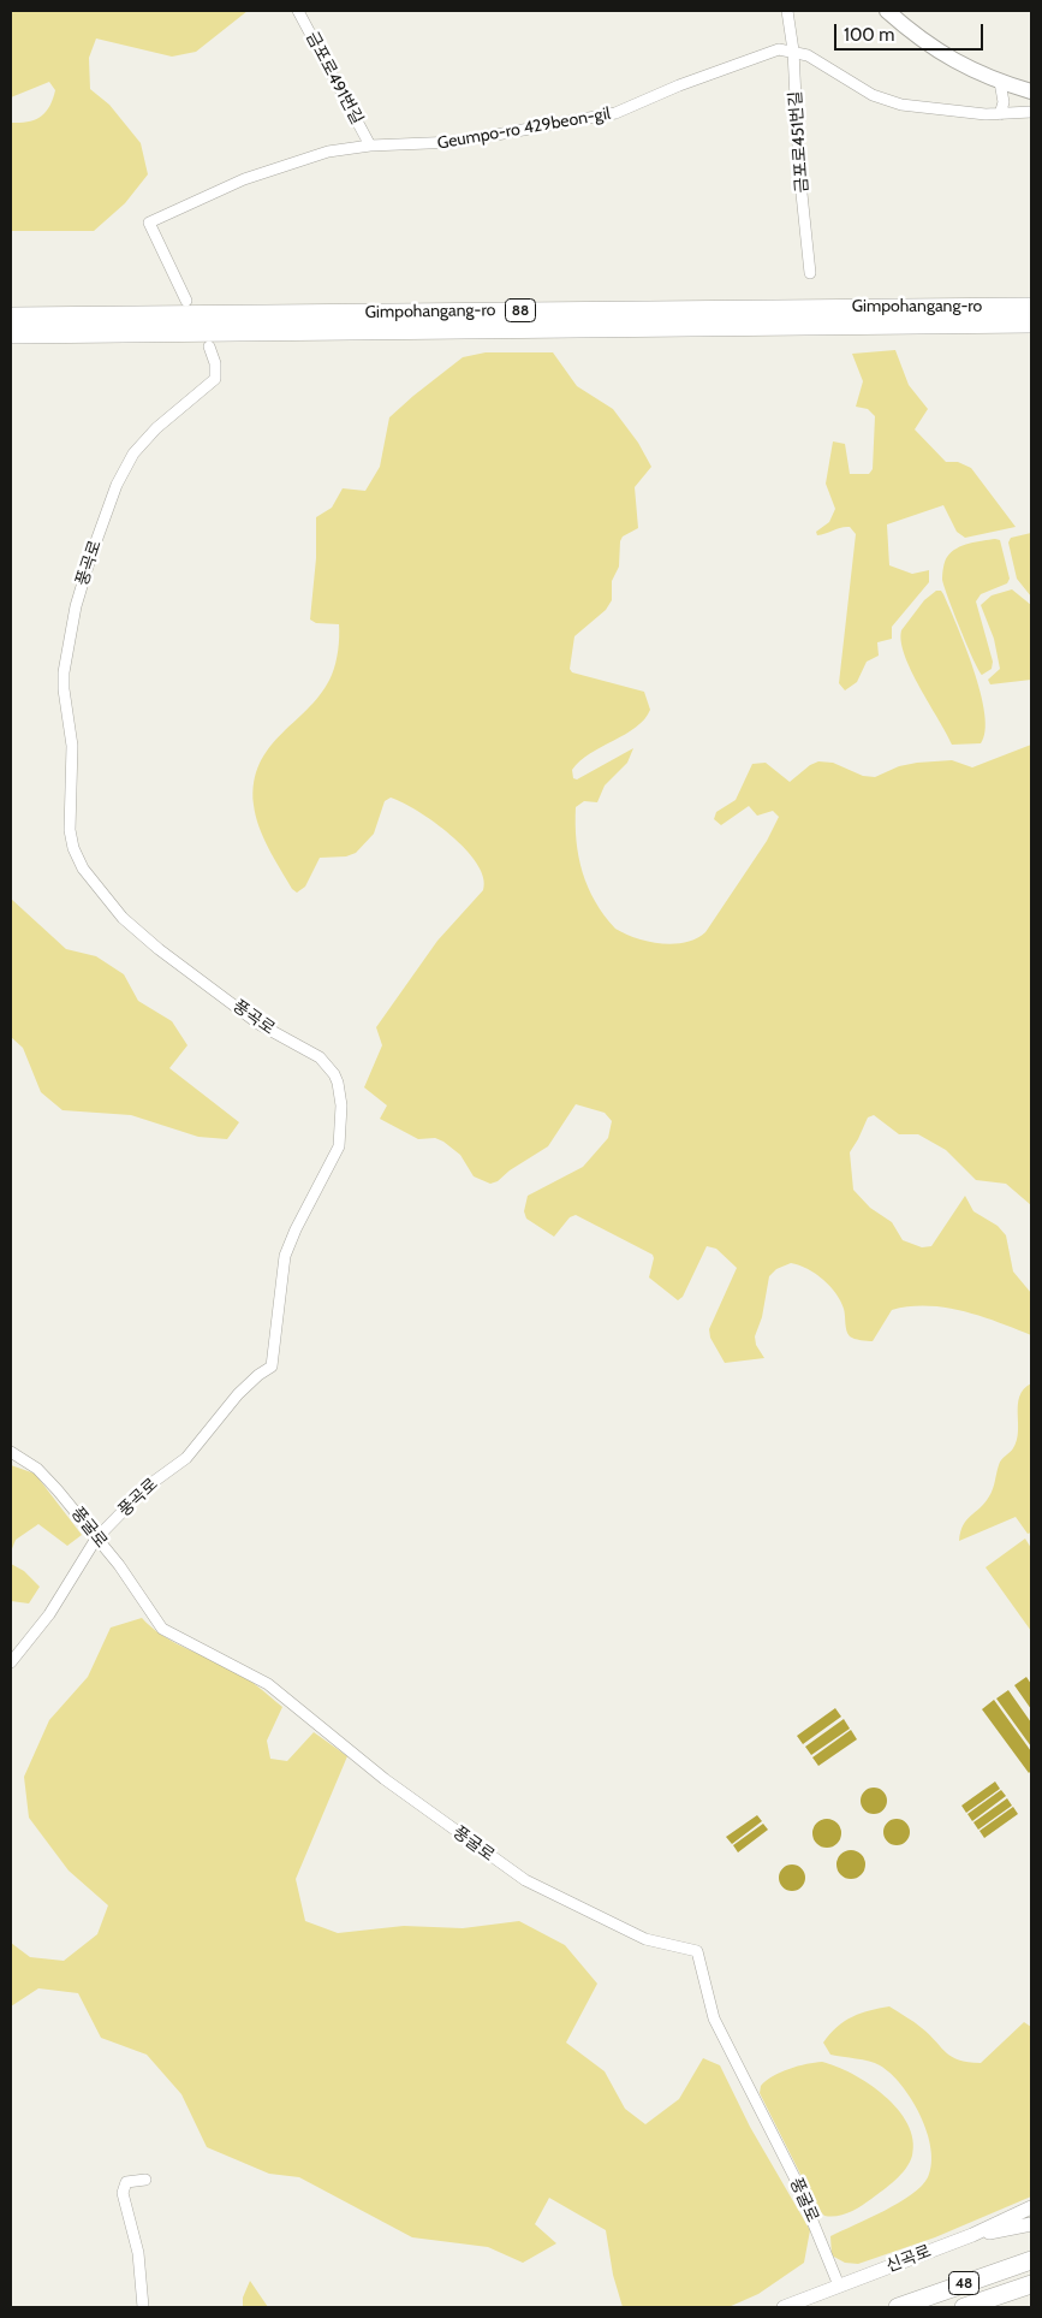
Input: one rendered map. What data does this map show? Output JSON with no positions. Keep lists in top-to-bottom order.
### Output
{
  "streets": {
    "main road": ["Gimpohangang-ro", "88", "48"],
    "street": [
      "금포로491번길",
      "Geumpo-ro 429beon-gil",
      "금포로451번길",
      "풍곡로",
      "풍굴로",
      "신곡로"
    ]
  },
  "crossings": [
    ["금포로491번길", "Geumpo-ro 429beon-gil"],
    ["Geumpo-ro 429beon-gil", "금포로451번길"],
    ["풍곡로", "풍굴로"],
    ["풍굴로", "신곡로"]
  ],
  "scale_bar": "100 m"
}
